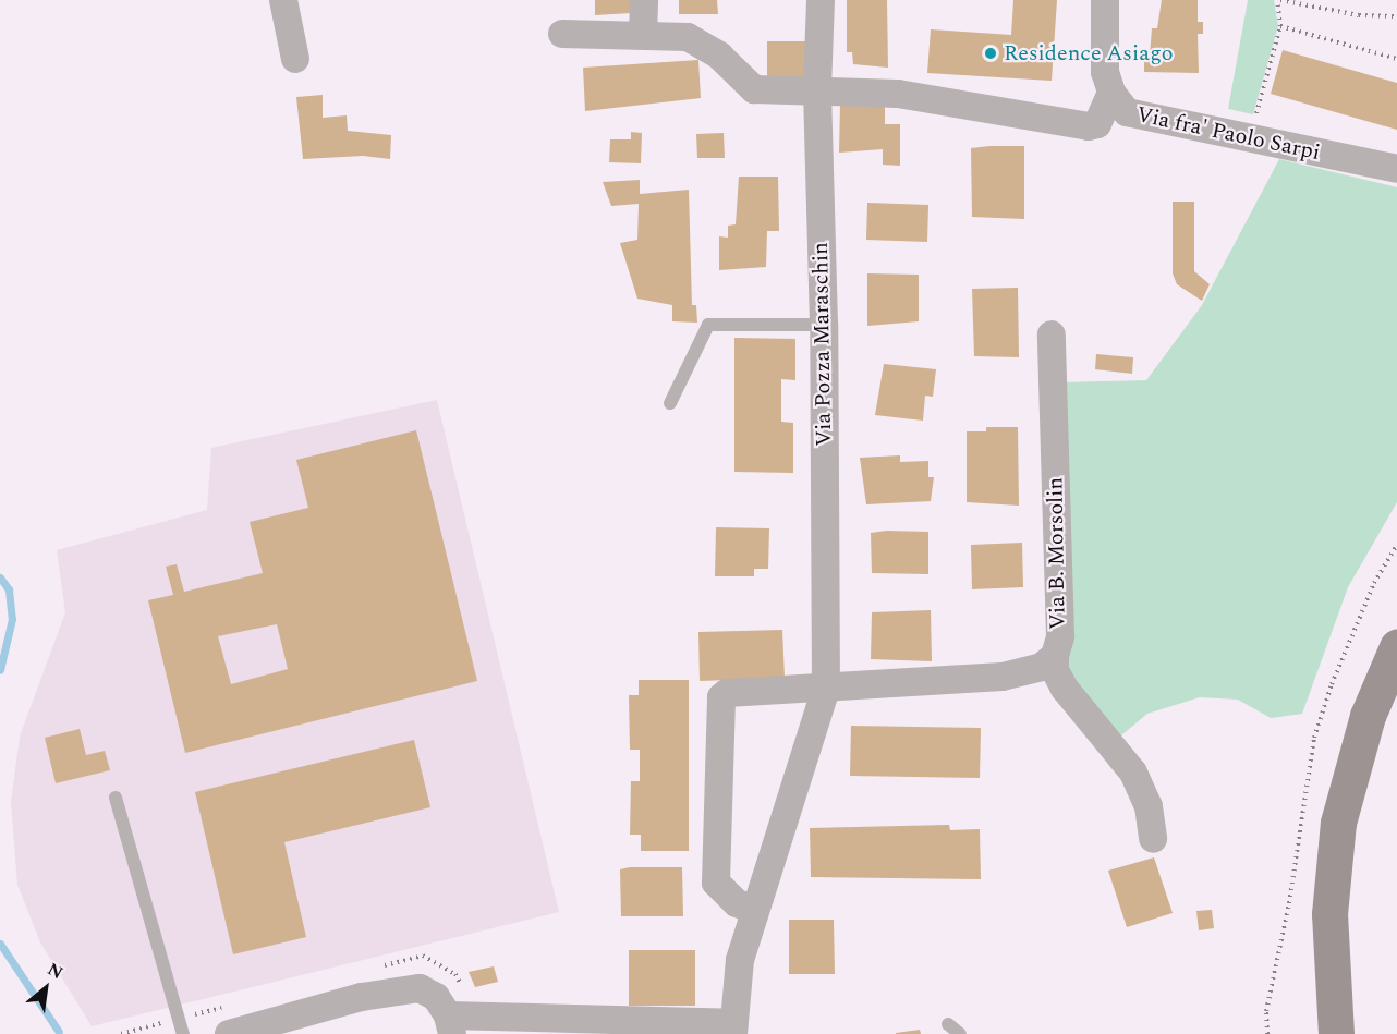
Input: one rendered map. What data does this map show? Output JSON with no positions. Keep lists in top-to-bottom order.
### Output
{
  "streets": {
    "street": ["Via fra' Paolo Sarpi", "Via Pozza Maraschin", "Via B. Morsolin"]
  },
  "crossings": [
    ["Via fra' Paolo Sarpi", "Via Pozza Maraschin"],
    ["Via Pozza Maraschin", "Via B. Morsolin"]
  ],
  "places": ["Residence Asiago"],
  "north": "top right"
}
